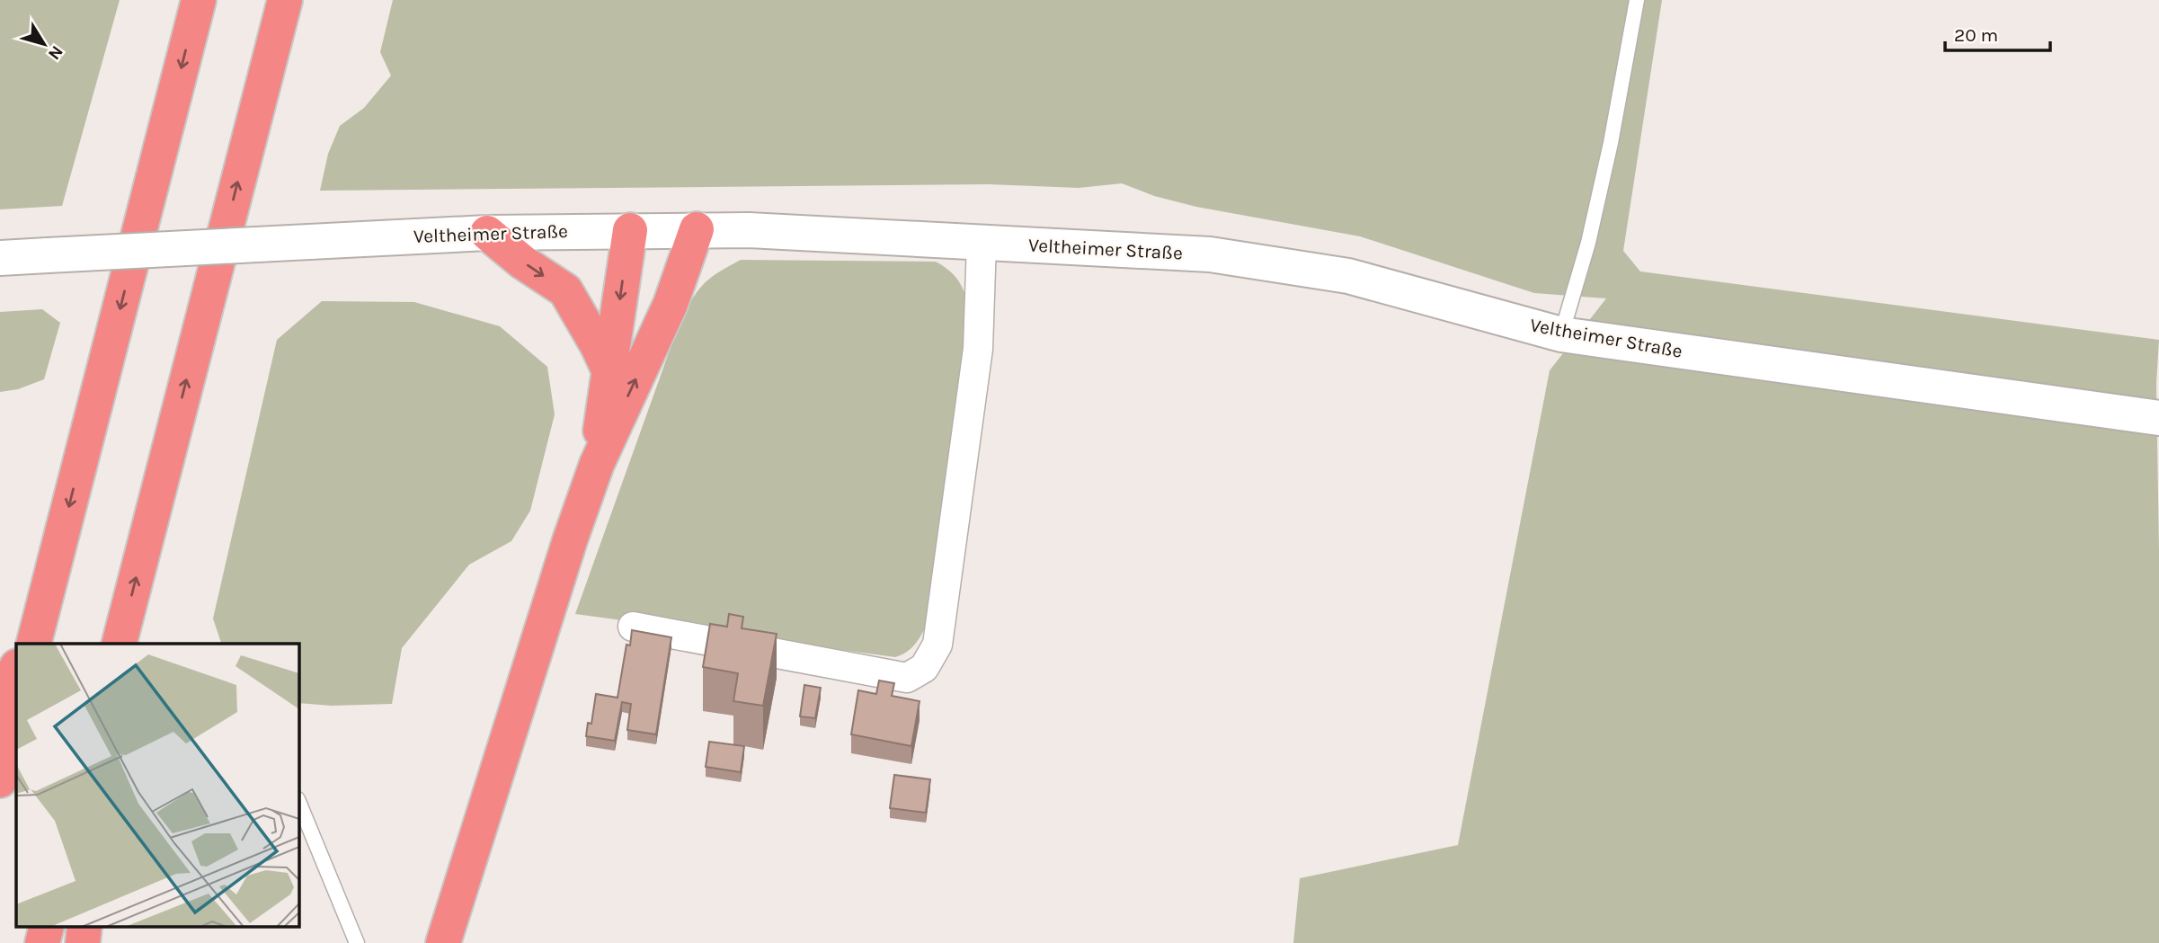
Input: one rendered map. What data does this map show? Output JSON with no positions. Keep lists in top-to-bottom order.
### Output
{
  "streets": {
    "main road": ["Veltheimer Straße"]
  },
  "scale_bar": "20 m",
  "north": "bottom right"
}
